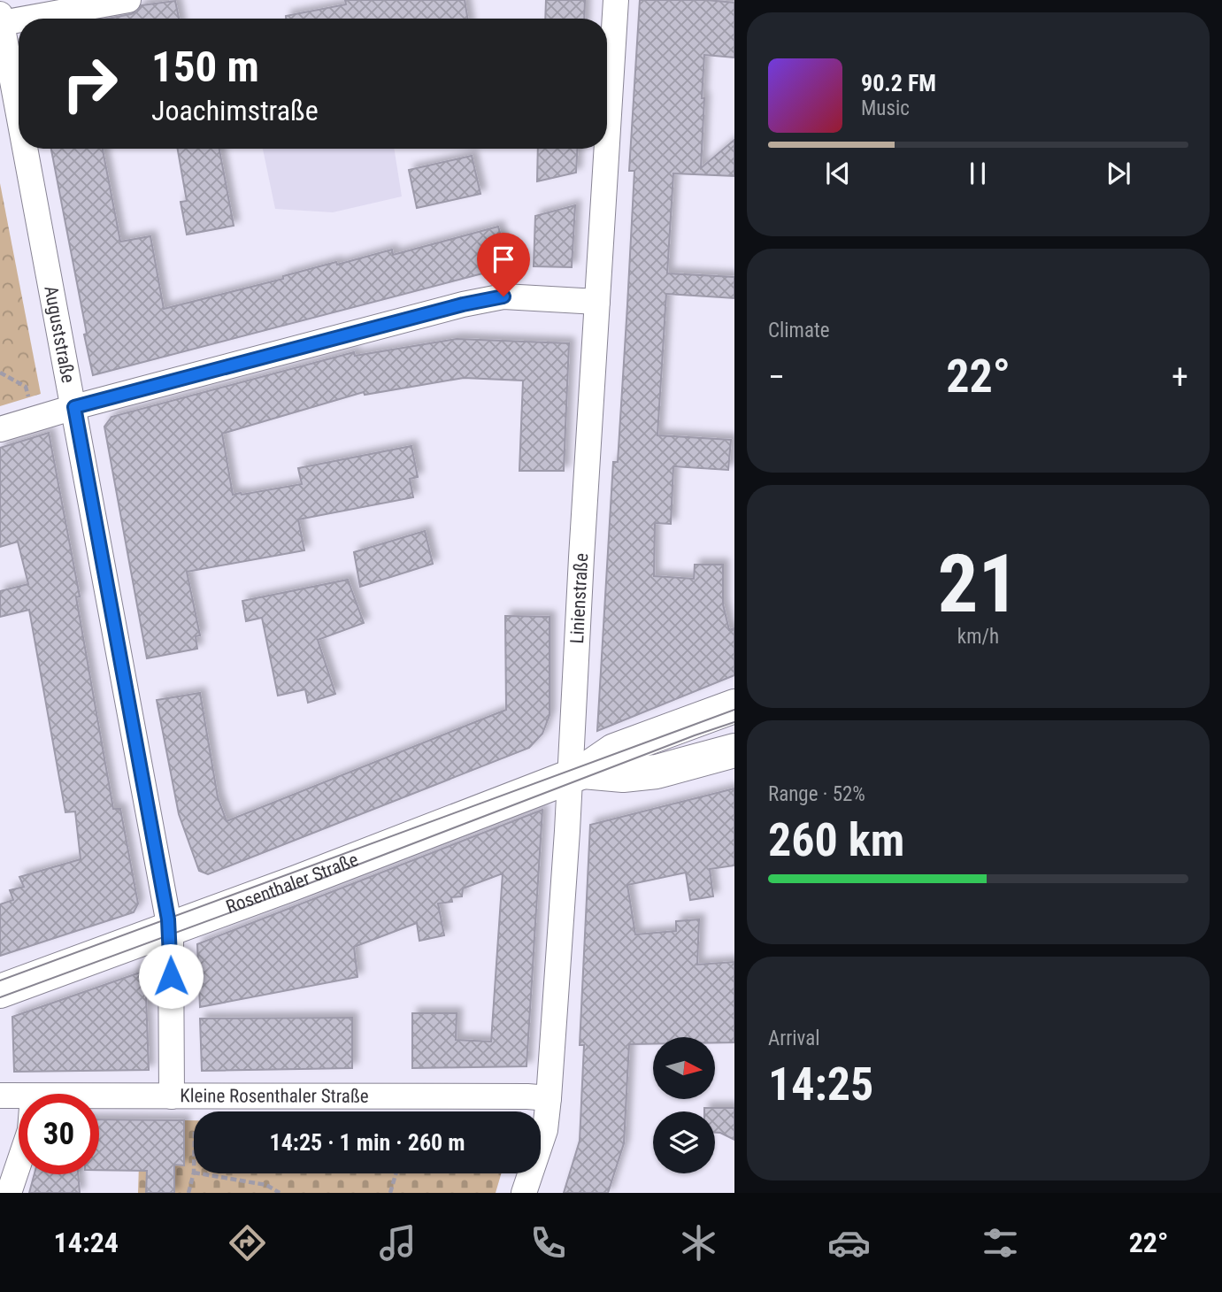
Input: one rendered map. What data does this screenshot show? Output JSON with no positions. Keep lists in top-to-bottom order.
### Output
{
  "streets": {
    "street": [
      "Auguststraße",
      "Linienstraße",
      "Rosenthaler Straße",
      "Kleine Rosenthaler Straße"
    ]
  },
  "crossings": [
    ["Auguststraße", "Rosenthaler Straße"],
    ["Auguststraße", "Kleine Rosenthaler Straße"],
    ["Linienstraße", "Rosenthaler Straße"],
    ["Linienstraße", "Kleine Rosenthaler Straße"]
  ],
  "north": "right",
  "page": {
    "turn": ["150 m", "Joachimstraße"],
    "song": ["90.2 FM", "Music"],
    "tile": [
      "Climate",
      ["21", "km/h"],
      ["Range · 52%", "260 km"],
      ["Arrival", "14:25"]
    ],
    "heat": ["−", "22°", "+"],
    "limit": "30",
    "trip": "14:25 · 1 min · 260 m",
    "tabs": ["14:24", "22°"]
  }
}
